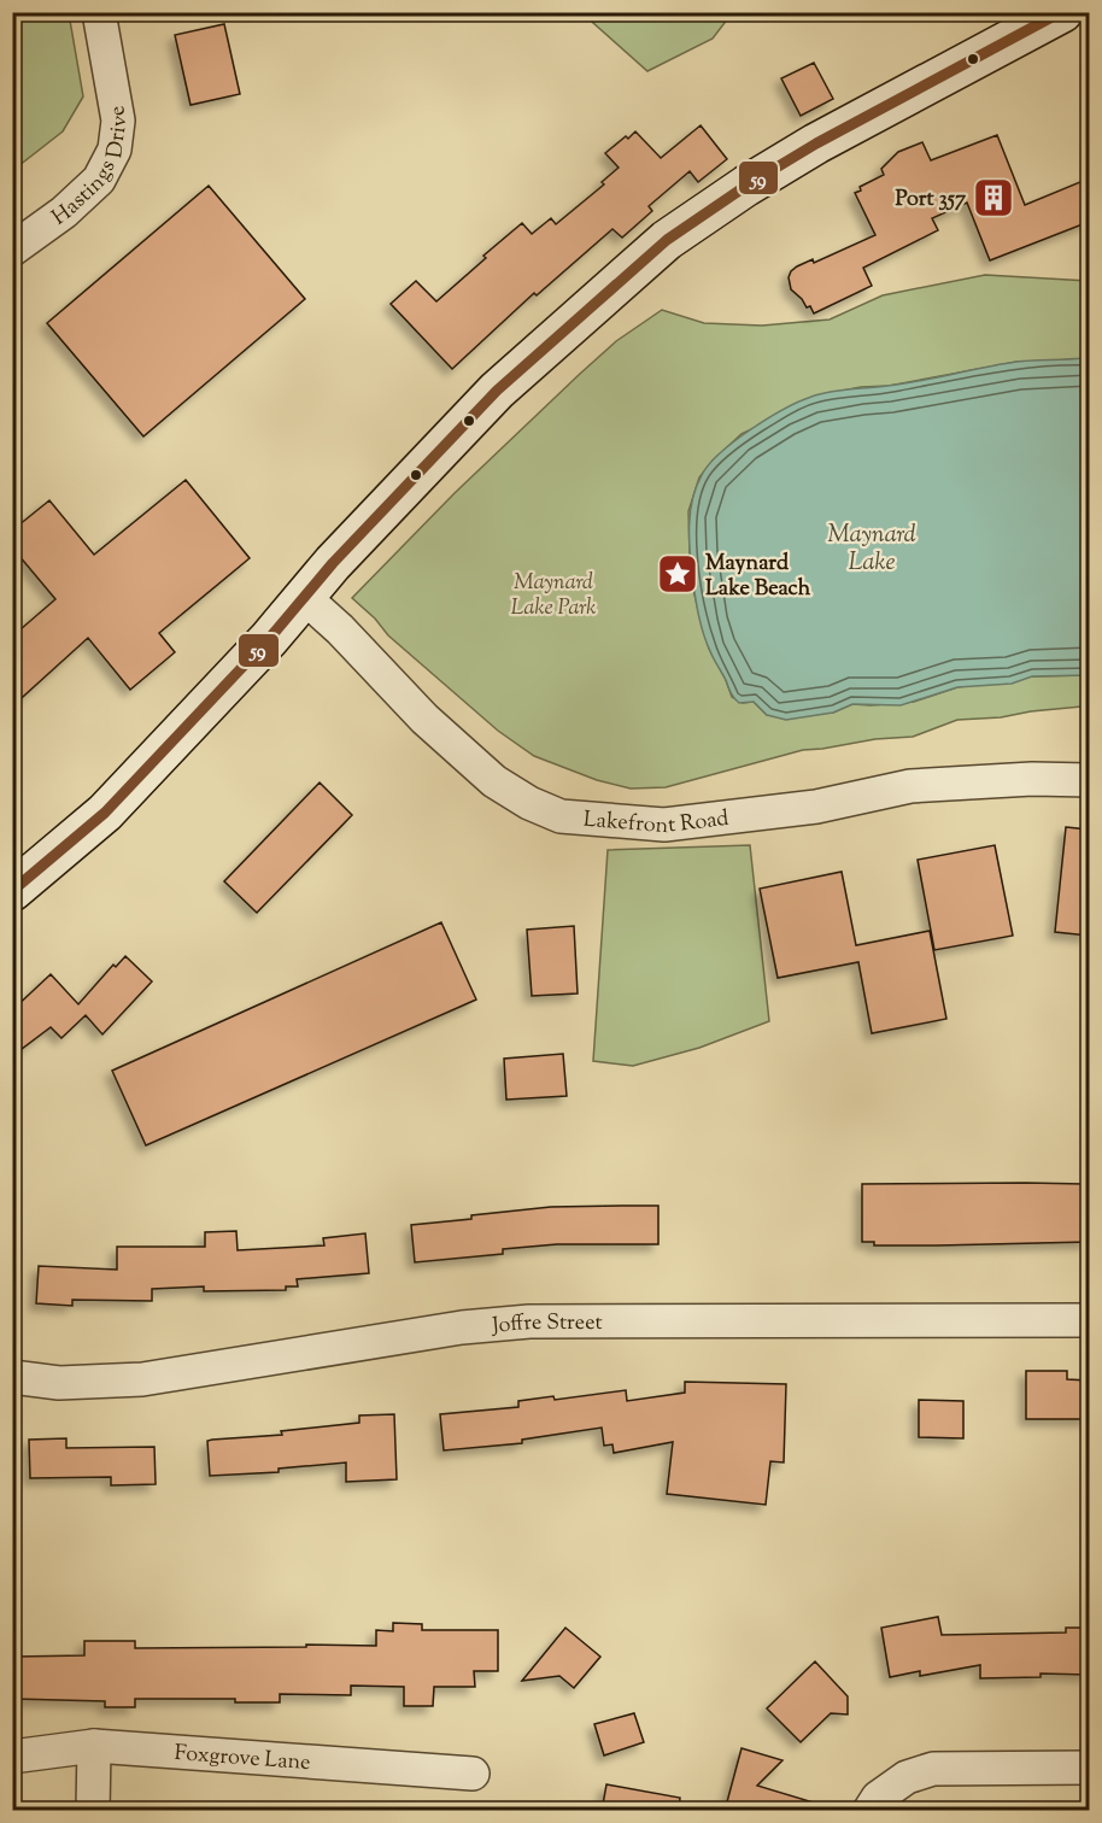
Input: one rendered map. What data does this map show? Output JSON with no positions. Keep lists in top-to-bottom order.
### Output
{
  "streets": {
    "street": [
      "Hastings Drive",
      "Lakefront Road",
      "Joffre Street",
      "Foxgrove Lane"
    ]
  },
  "water": ["Maynard Lake"],
  "parks": ["Maynard Lake Park"],
  "places": {
    "building": ["Port 357"],
    "place": ["Maynard Lake Beach"]
  },
  "lines": ["transit line 59"]
}
